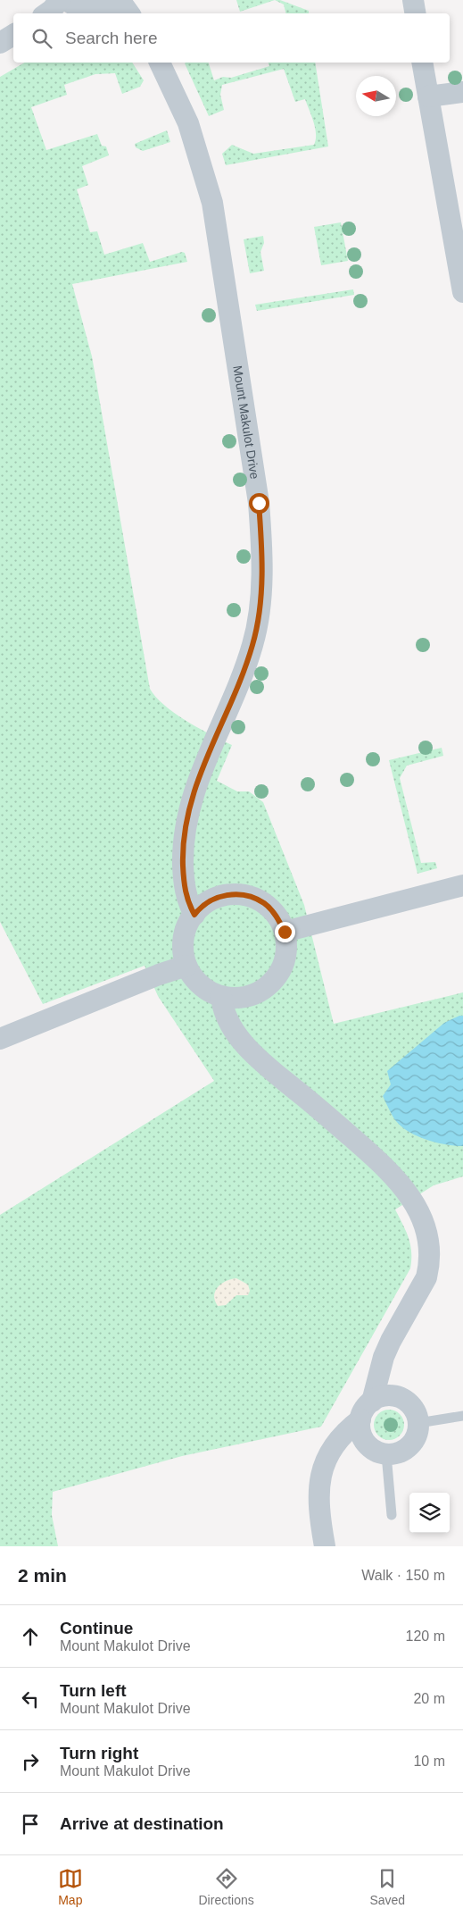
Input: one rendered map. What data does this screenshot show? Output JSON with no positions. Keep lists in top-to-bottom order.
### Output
{
  "streets": {
    "street": ["Mount Makulot Drive"]
  },
  "north": "left",
  "page": {
    "search": "Search here",
    "heading": ["2 min", "Walk · 150 m"],
    "list": [
      ["Continue", "Mount Makulot Drive", "120 m"],
      ["Turn left", "Mount Makulot Drive", "20 m"],
      ["Turn right", "Mount Makulot Drive", "10 m"],
      "Arrive at destination"
    ],
    "nav": ["Map", "Directions", "Saved"]
  }
}
